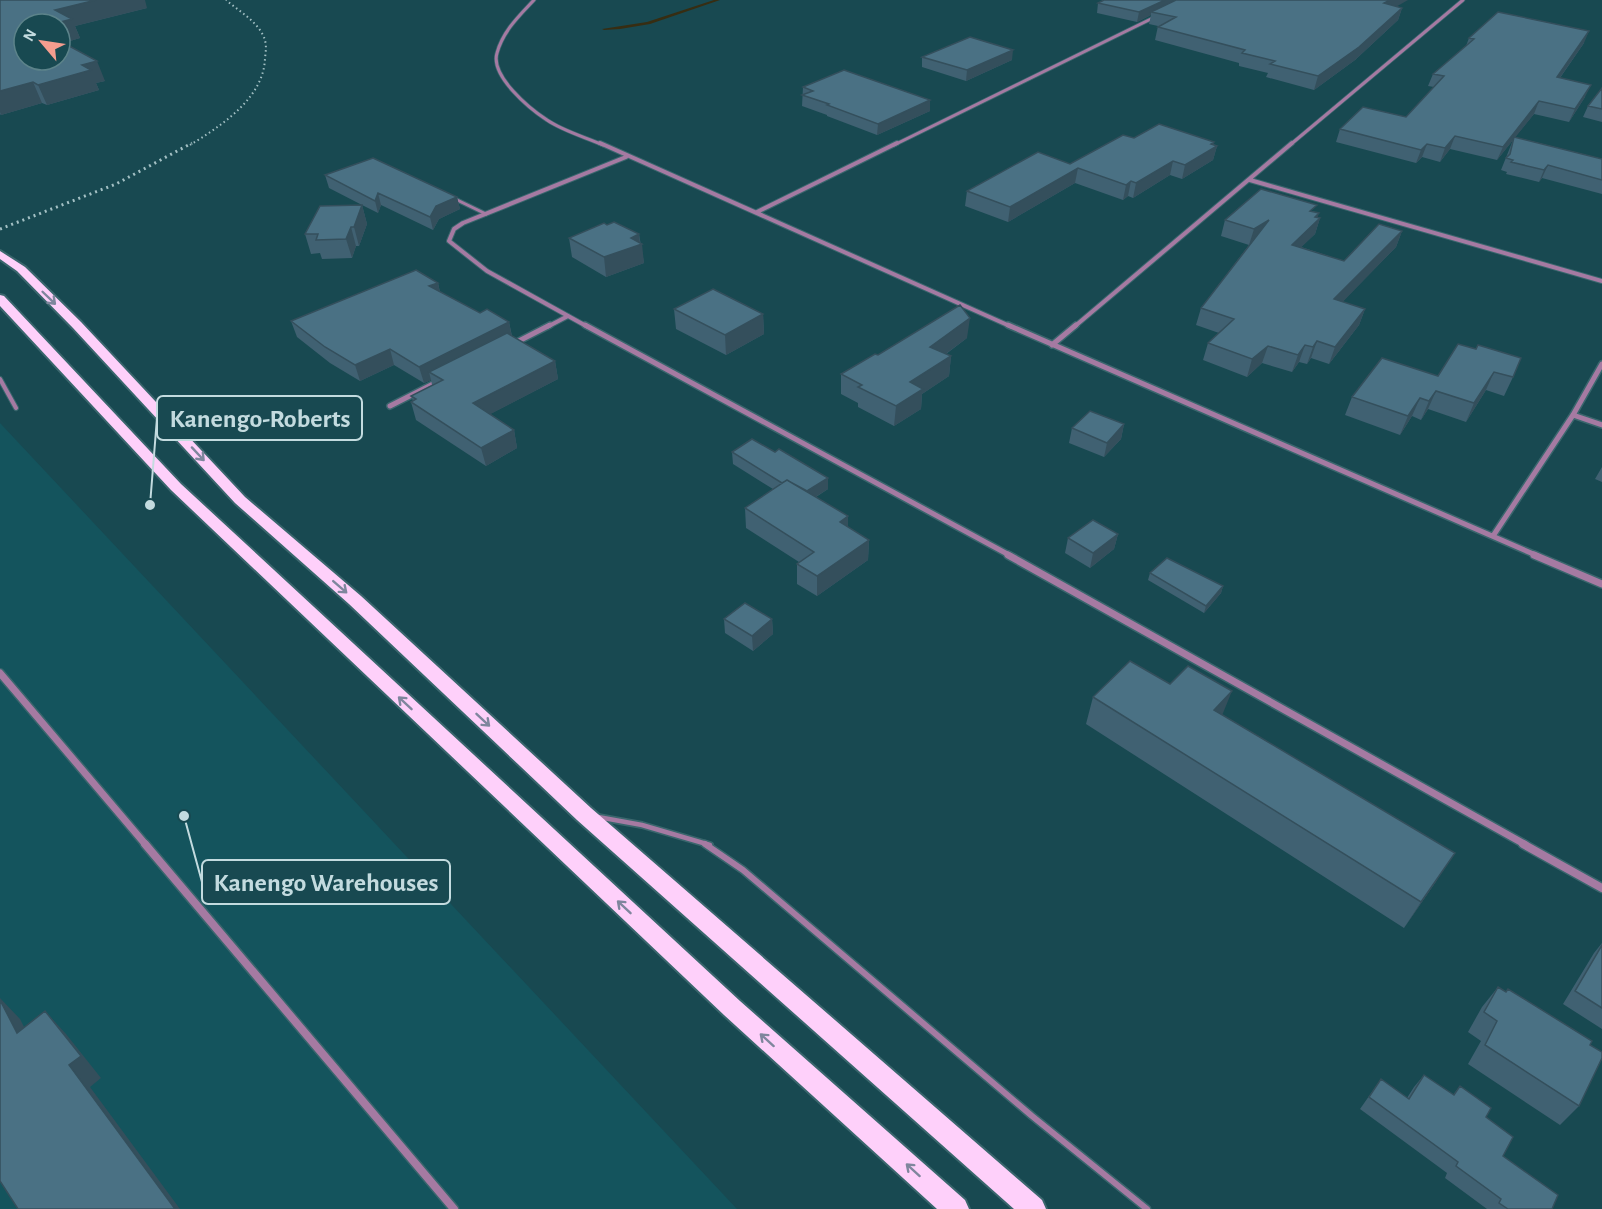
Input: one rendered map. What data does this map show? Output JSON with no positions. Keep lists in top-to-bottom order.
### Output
{
  "places": ["Kanengo-Roberts", "Kanengo Warehouses"],
  "north": "top left"
}
